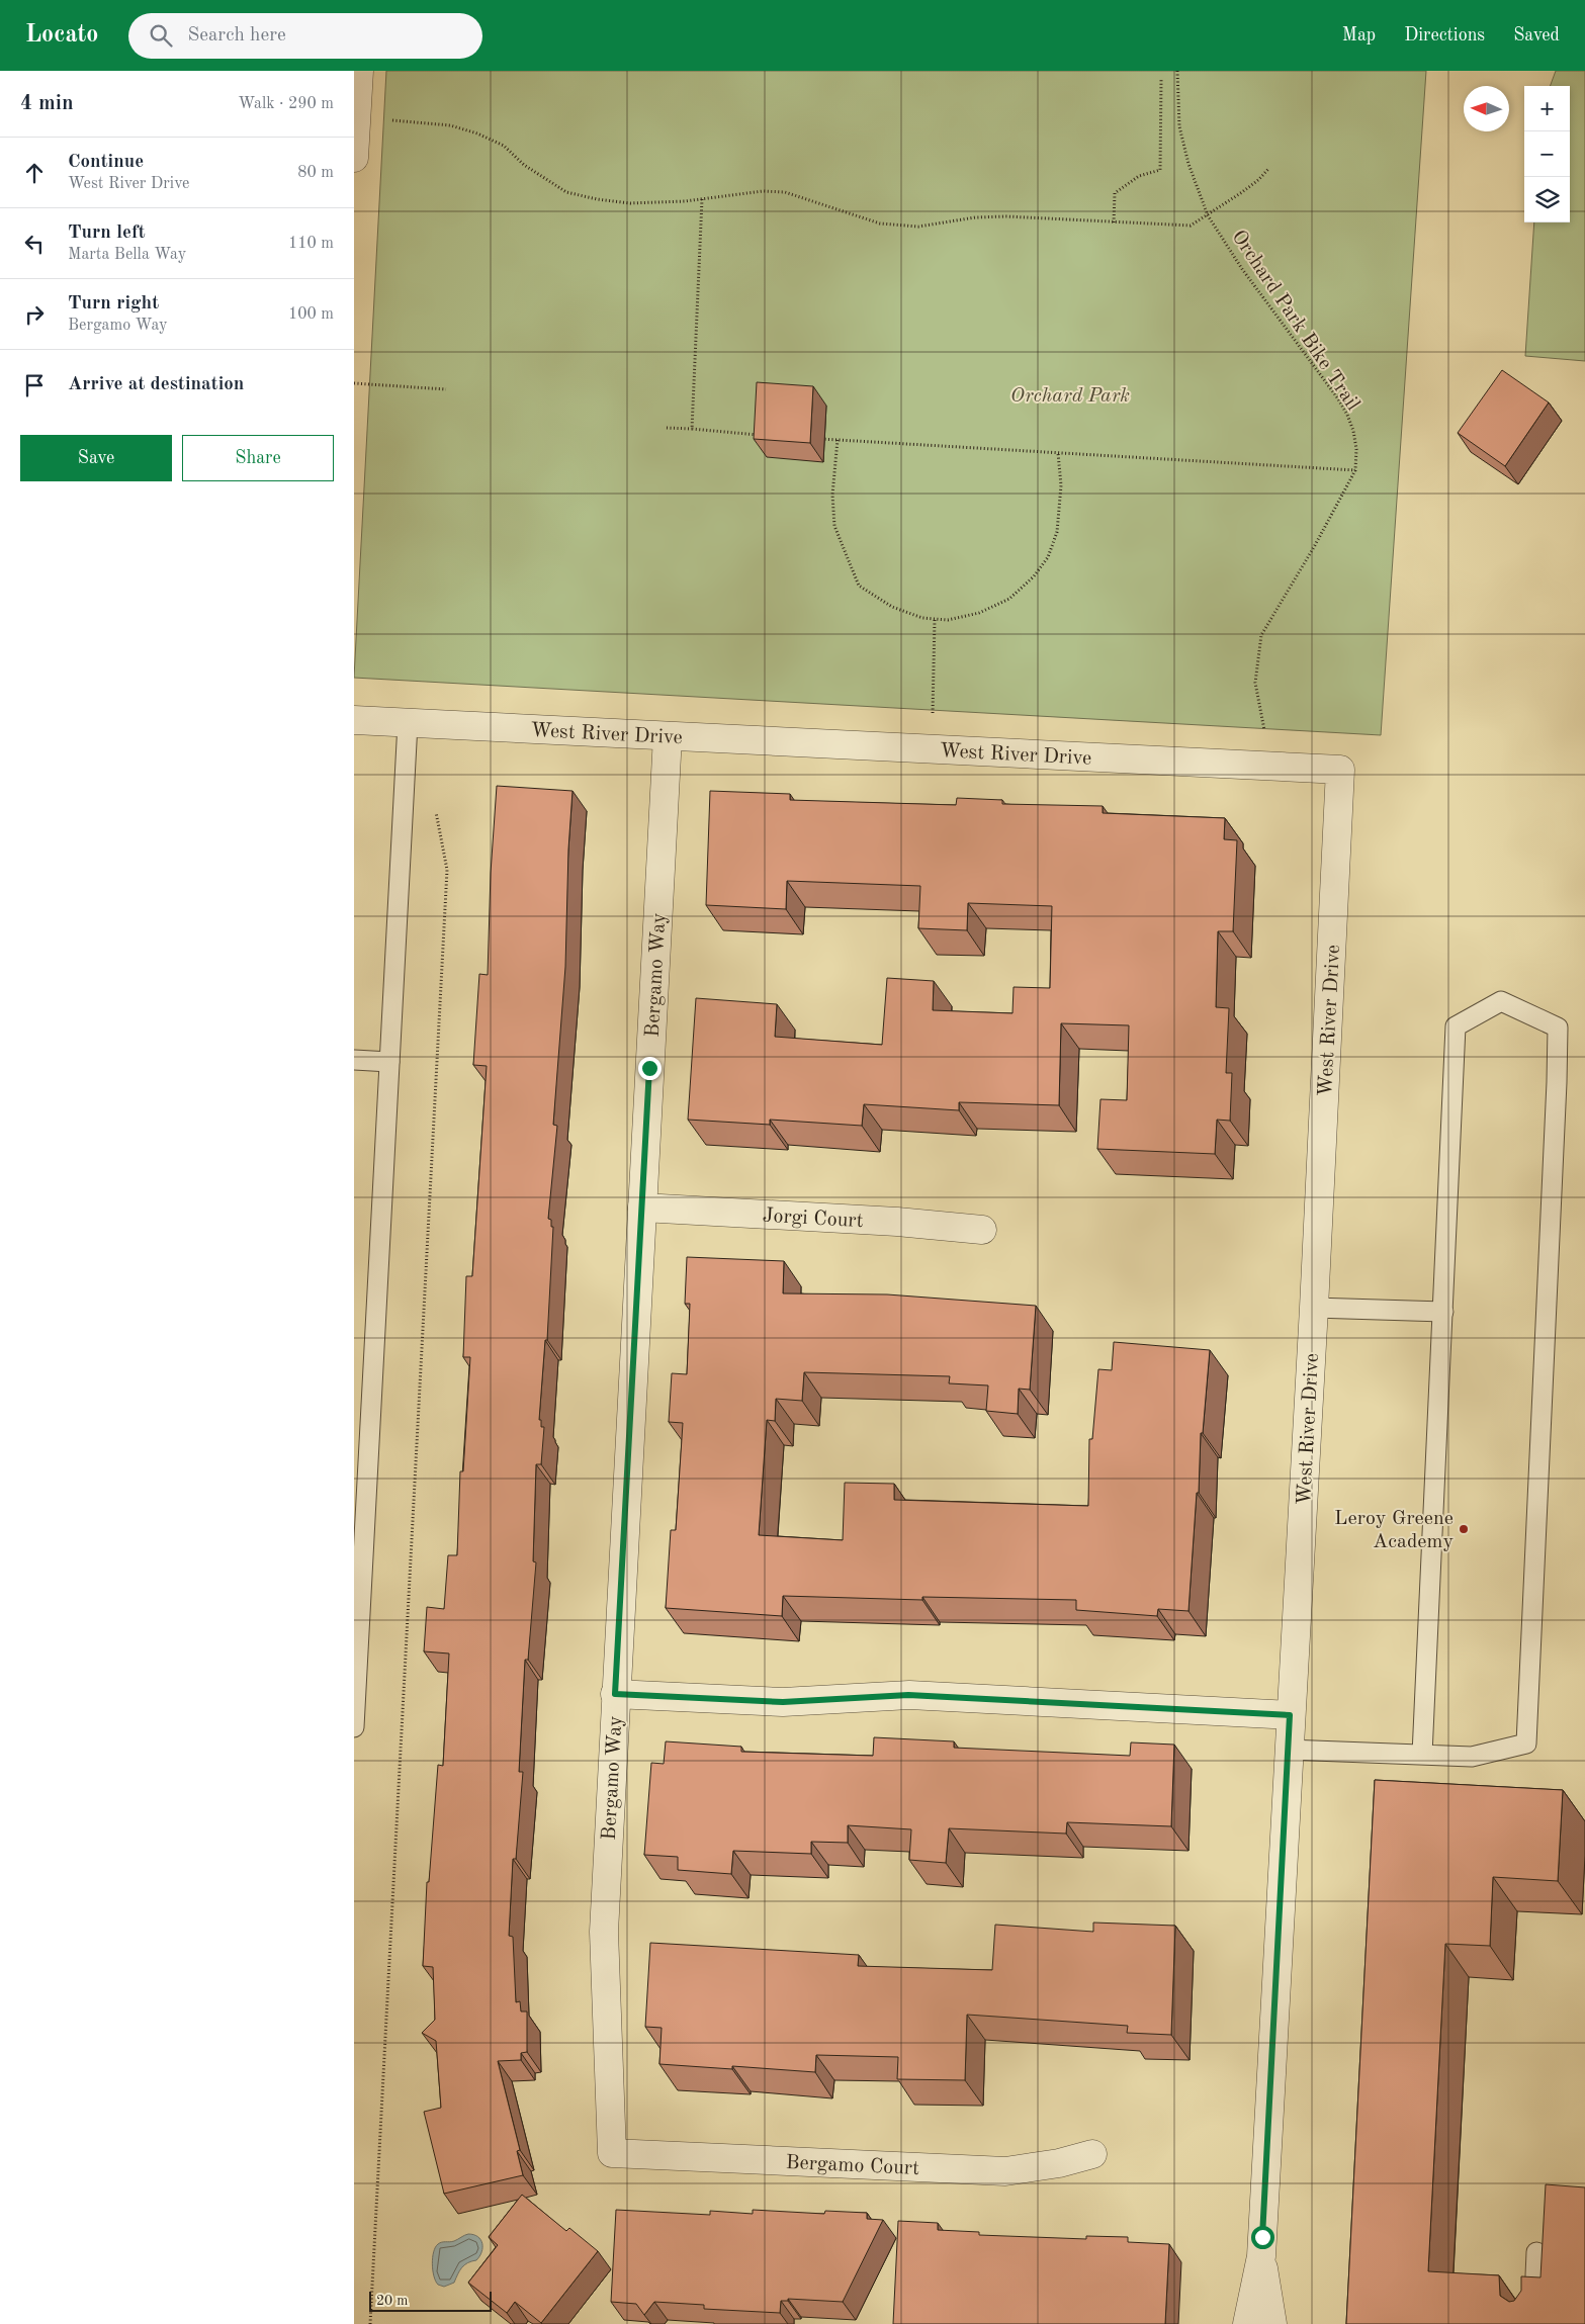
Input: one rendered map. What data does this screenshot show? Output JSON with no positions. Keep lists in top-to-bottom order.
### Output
{
  "streets": {
    "street": [
      "West River Drive",
      "Bergamo Way",
      "Jorgi Court",
      "Bergamo Court"
    ],
    "path": ["Orchard Park Bike Trail"]
  },
  "crossings": [
    ["West River Drive", "Bergamo Way"],
    ["Bergamo Way", "Jorgi Court"],
    ["Bergamo Way", "Bergamo Court"]
  ],
  "parks": ["Orchard Park"],
  "places": ["Leroy Greene Academy"],
  "scale_bar": "20 m",
  "north": "left",
  "page": {
    "header": "Locato",
    "search": "Search here",
    "nav": ["Map", "Directions", "Saved"],
    "heading": ["4 min", "Walk · 290 m"],
    "map_buttons": ["+", "−"],
    "list": [
      ["Continue", "West River Drive", "80 m"],
      ["Turn left", "Marta Bella Way", "110 m"],
      ["Turn right", "Bergamo Way", "100 m"],
      "Arrive at destination"
    ],
    "buttons": ["Save", "Share"],
    "scale": "20 m"
  }
}
